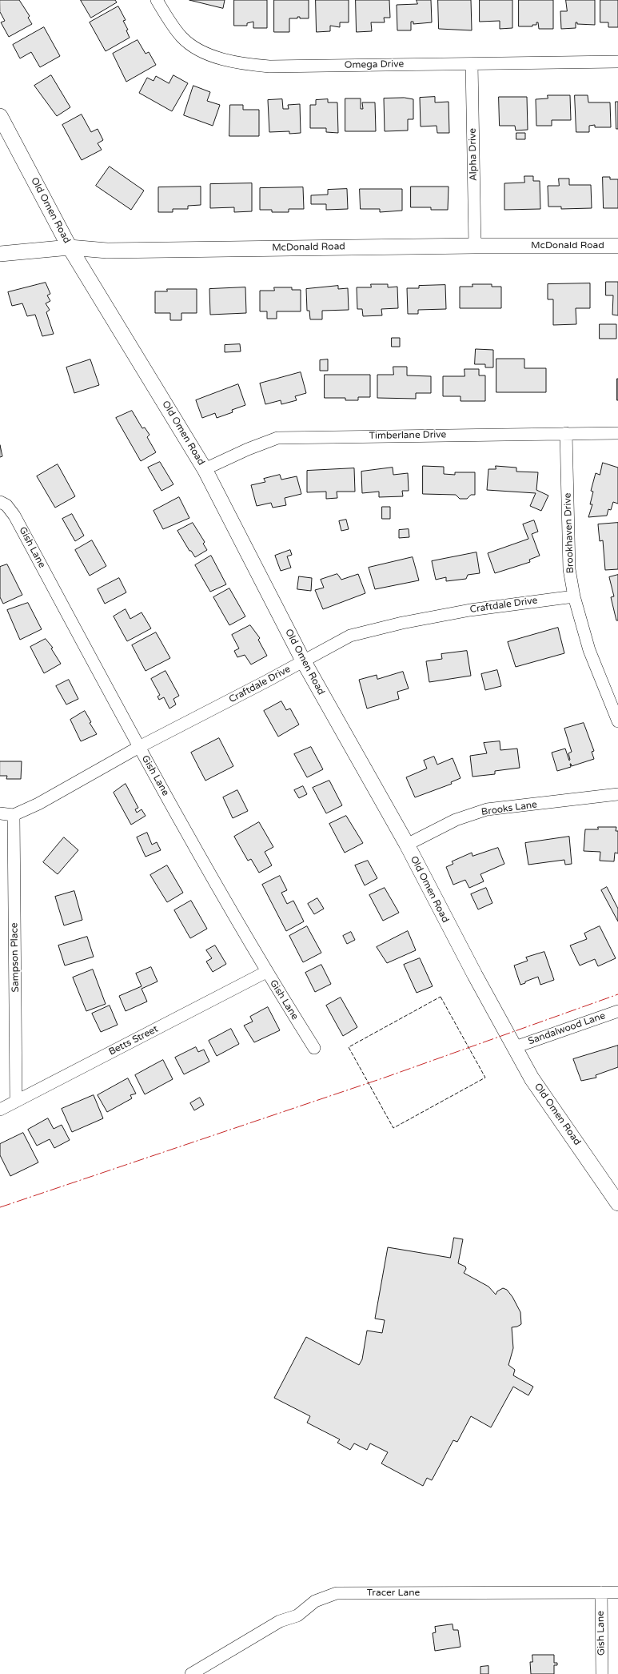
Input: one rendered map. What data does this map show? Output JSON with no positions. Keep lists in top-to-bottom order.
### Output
{
  "streets": {
    "street": [
      "Omega Drive",
      "Alpha Drive",
      "Old Omen Road",
      "McDonald Road",
      "Timberlane Drive",
      "Brookhaven Drive",
      "Gish Lane",
      "Craftdale Drive",
      "Brooks Lane",
      "Sampson Place",
      "Sandalwood Lane",
      "Betts Street",
      "Tracer Lane"
    ]
  },
  "crossings": [
    ["Omega Drive", "Alpha Drive"],
    ["Alpha Drive", "McDonald Road"],
    ["Old Omen Road", "McDonald Road"],
    ["Old Omen Road", "Timberlane Drive"],
    ["Old Omen Road", "Craftdale Drive"],
    ["Old Omen Road", "Brooks Lane"],
    ["Old Omen Road", "Sandalwood Lane"],
    ["Timberlane Drive", "Brookhaven Drive"],
    ["Brookhaven Drive", "Craftdale Drive"],
    ["Gish Lane", "Craftdale Drive"],
    ["Gish Lane", "Betts Street"],
    ["Gish Lane", "Tracer Lane"],
    ["Craftdale Drive", "Sampson Place"],
    ["Sampson Place", "Betts Street"]
  ]
}
